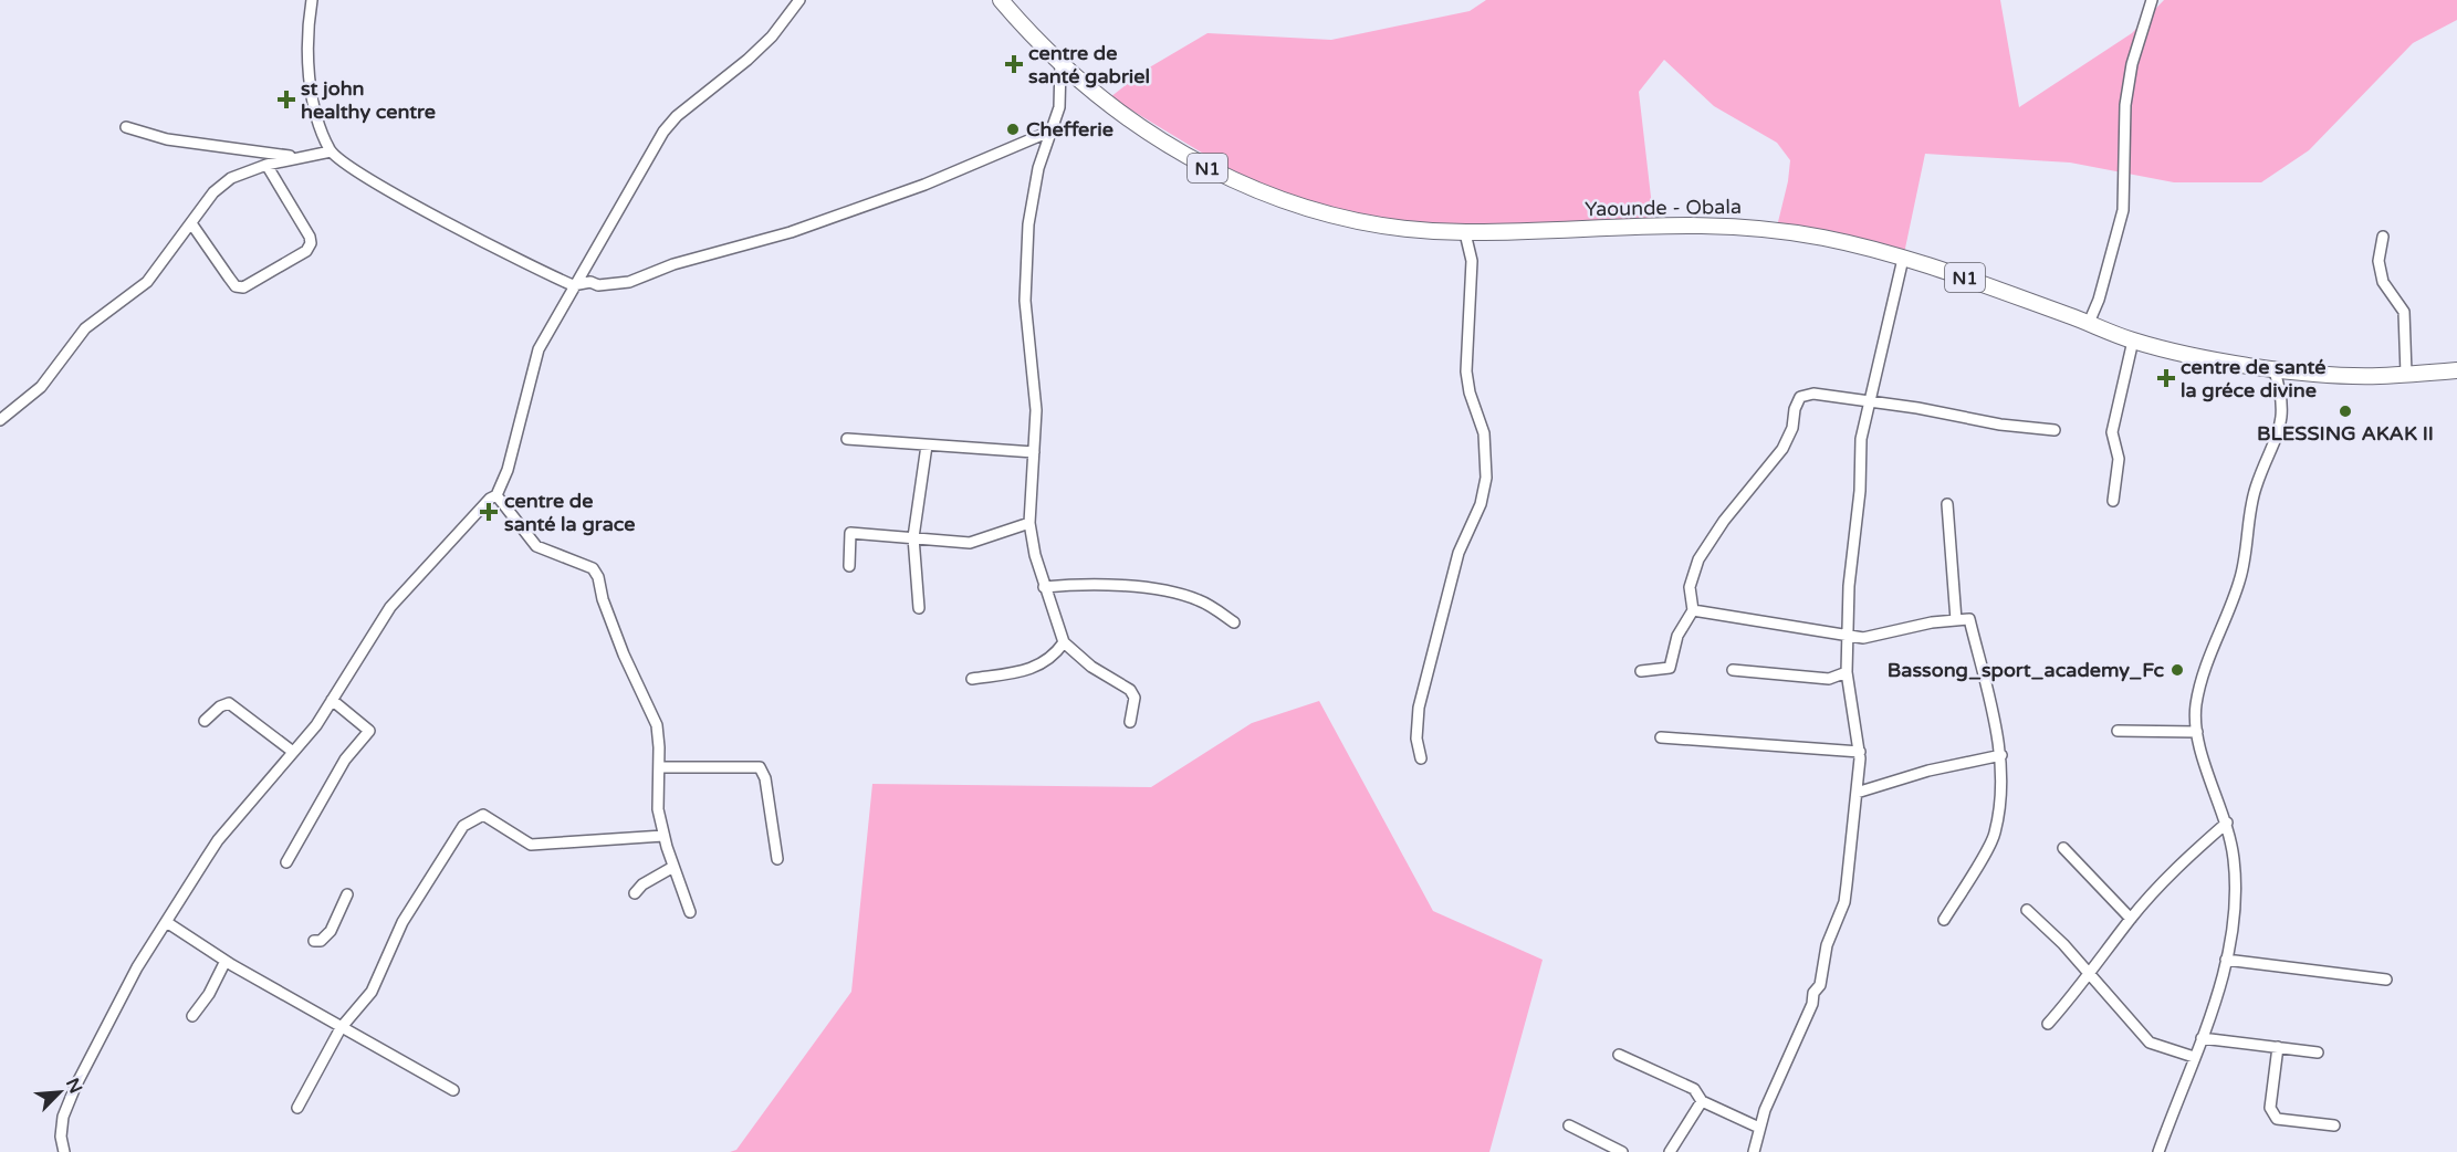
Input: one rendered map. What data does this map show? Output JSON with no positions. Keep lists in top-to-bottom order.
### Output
{
  "streets": {
    "highway": ["N1", "Yaounde - Obala"]
  },
  "places": {
    "health": [
      "centre de santé gabriel",
      "st john healthy centre",
      "centre de santé la gréce divine",
      "centre de santé la grace"
    ],
    "other": ["Chefferie", "BLESSING AKAK II", "Bassong_sport_academy_Fc"]
  },
  "north": "top right"
}
